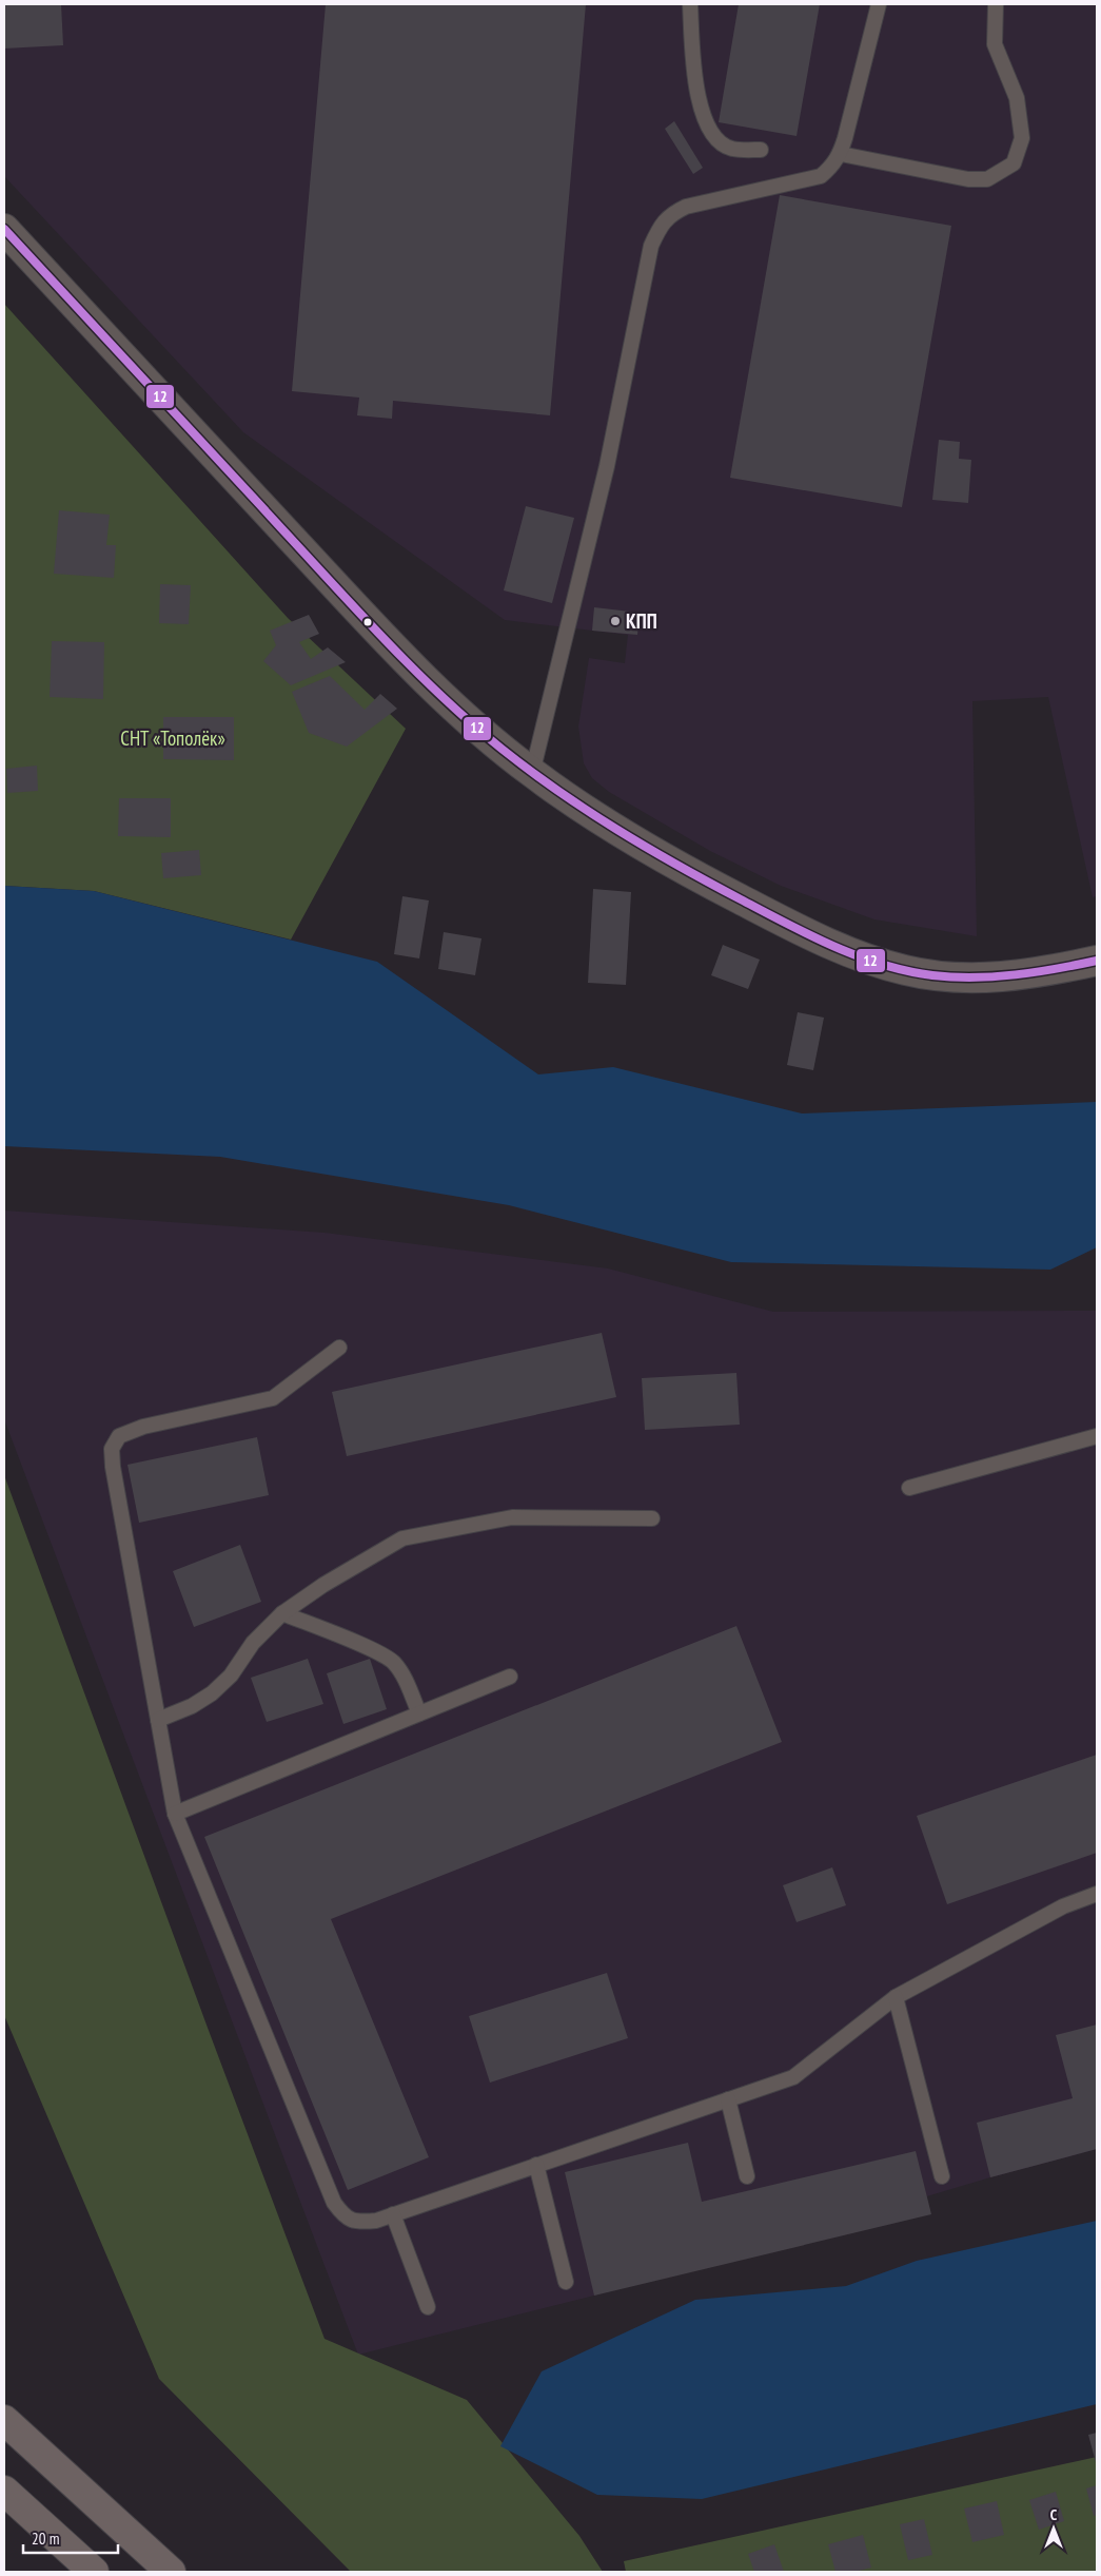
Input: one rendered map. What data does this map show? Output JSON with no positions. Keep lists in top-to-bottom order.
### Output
{
  "parks": ["СНТ «Тополёк»"],
  "places": ["КПП"],
  "lines": ["transit line 12"],
  "scale_bar": "20 m",
  "north": "top"
}
